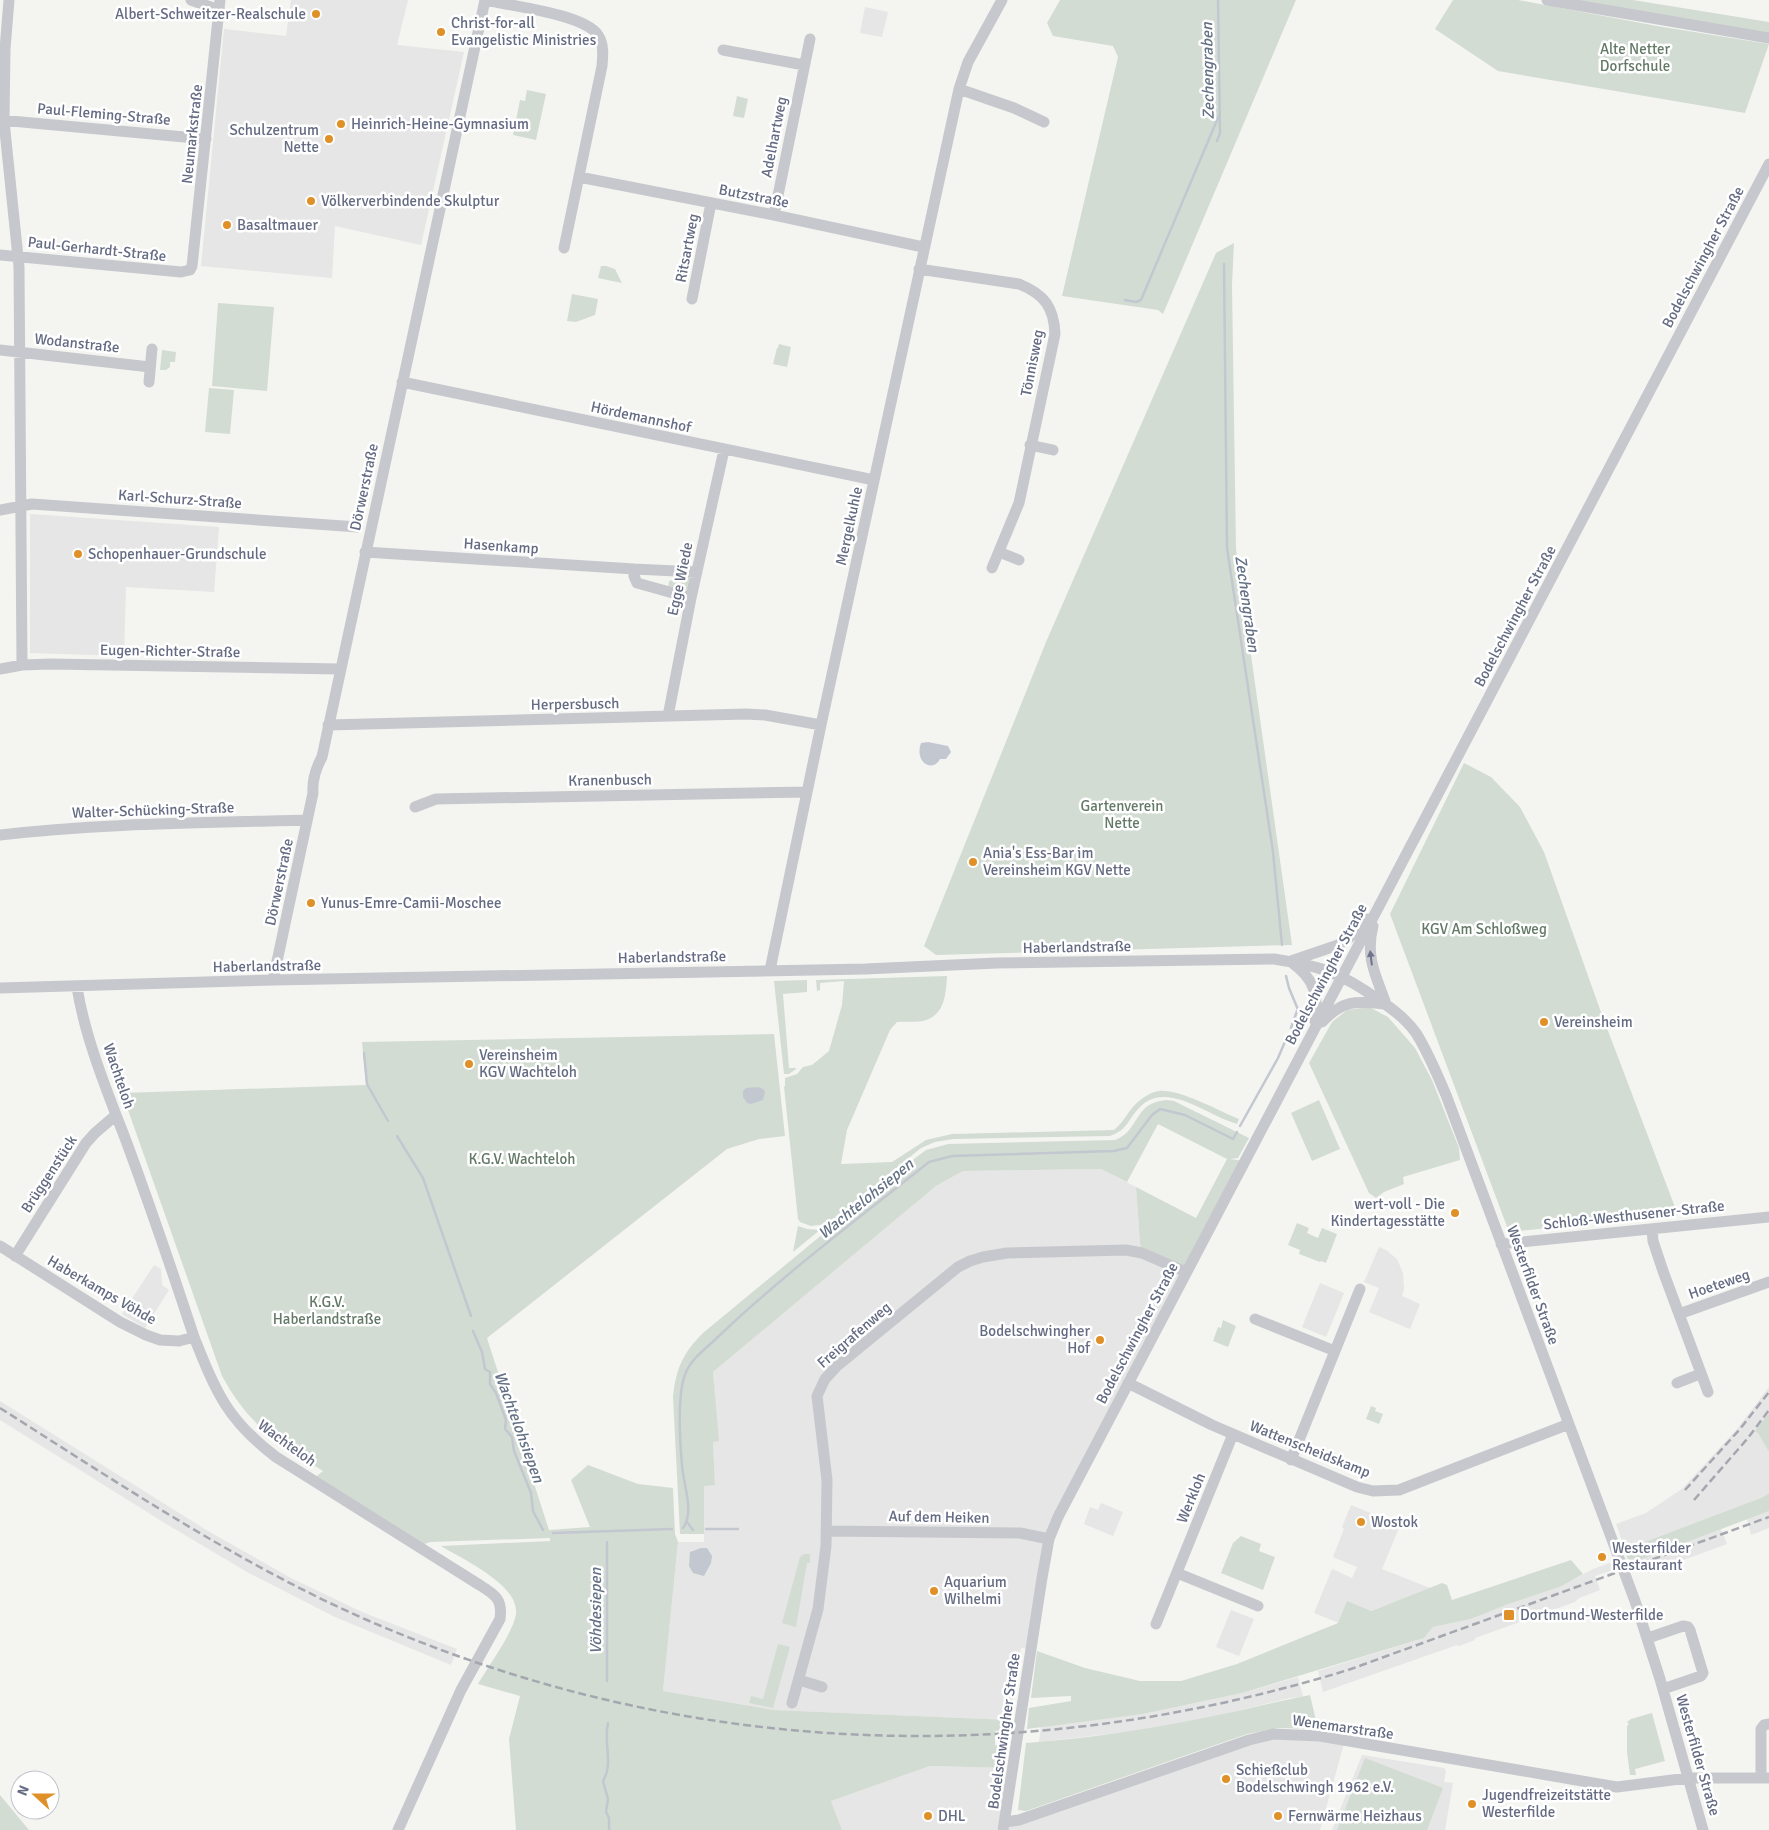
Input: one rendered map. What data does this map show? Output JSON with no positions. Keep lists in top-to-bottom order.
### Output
{
  "streets": {
    "street": [
      "Paul-Fleming-Straße",
      "Neumarkstraße",
      "Adelhartweg",
      "Butzstraße",
      "Ritsartweg",
      "Paul-Gerhardt-Straße",
      "Bodelschwingher Straße",
      "Wodanstraße",
      "Tönnisweg",
      "Hördemannshof",
      "Dörwerstraße",
      "Karl-Schurz-Straße",
      "Mergelkuhle",
      "Hasenkamp",
      "Egge Wiede",
      "Eugen-Richter-Straße",
      "Herpersbusch",
      "Kranenbusch",
      "Walter-Schücking-Straße",
      "Haberlandstraße",
      "Wachteloh",
      "Brüggenstück",
      "Schloß-Westhusener-Straße",
      "Hoeteweg",
      "Westerfilder Straße",
      "Haberkamps Vöhde",
      "Freigrafenweg",
      "Wattenscheidskamp",
      "Werkloh",
      "Auf dem Heiken",
      "Wenemarstraße"
    ]
  },
  "crossings": [
    ["Paul-Fleming-Straße", "Neumarkstraße"],
    ["Neumarkstraße", "Paul-Gerhardt-Straße"],
    ["Adelhartweg", "Butzstraße"],
    ["Butzstraße", "Ritsartweg"],
    ["Butzstraße", "Mergelkuhle"],
    ["Bodelschwingher Straße", "Haberlandstraße"],
    ["Bodelschwingher Straße", "Westerfilder Straße"],
    ["Bodelschwingher Straße", "Freigrafenweg"],
    ["Bodelschwingher Straße", "Wattenscheidskamp"],
    ["Bodelschwingher Straße", "Auf dem Heiken"],
    ["Bodelschwingher Straße", "Wenemarstraße"],
    ["Tönnisweg", "Mergelkuhle"],
    ["Hördemannshof", "Dörwerstraße"],
    ["Hördemannshof", "Mergelkuhle"],
    ["Hördemannshof", "Egge Wiede"],
    ["Dörwerstraße", "Hasenkamp"],
    ["Dörwerstraße", "Eugen-Richter-Straße"],
    ["Dörwerstraße", "Herpersbusch"],
    ["Dörwerstraße", "Walter-Schücking-Straße"],
    ["Dörwerstraße", "Haberlandstraße"],
    ["Mergelkuhle", "Herpersbusch"],
    ["Mergelkuhle", "Kranenbusch"],
    ["Mergelkuhle", "Haberlandstraße"],
    ["Hasenkamp", "Egge Wiede"],
    ["Egge Wiede", "Herpersbusch"],
    ["Haberlandstraße", "Wachteloh"],
    ["Haberlandstraße", "Westerfilder Straße"],
    ["Wachteloh", "Brüggenstück"],
    ["Wachteloh", "Haberkamps Vöhde"],
    ["Brüggenstück", "Haberkamps Vöhde"],
    ["Schloß-Westhusener-Straße", "Hoeteweg"],
    ["Schloß-Westhusener-Straße", "Westerfilder Straße"],
    ["Westerfilder Straße", "Wattenscheidskamp"],
    ["Westerfilder Straße", "Wenemarstraße"],
    ["Freigrafenweg", "Auf dem Heiken"],
    ["Wattenscheidskamp", "Werkloh"]
  ],
  "water": ["Zechengraben", "Wachtelohsiepen", "Vöhdesiepen"],
  "parks": [
    "Alte Netter Dorfschule",
    "Gartenverein Nette",
    "KGV Am Schloßweg",
    "K.G.V. Wachteloh",
    "K.G.V. Haberlandstraße"
  ],
  "places": {
    "other": [
      "Albert-Schweitzer-Realschule",
      "Christ-for-all Evangelistic Ministries",
      "Heinrich-Heine-Gymnasium",
      "Schulzentrum Nette",
      "Völkerverbindende Skulptur",
      "Basaltmauer",
      "Schopenhauer-Grundschule",
      "Ania's Ess-Bar im Vereinsheim KGV Nette",
      "Yunus-Emre-Camii-Moschee",
      "Vereinsheim",
      "Vereinsheim KGV Wachteloh",
      "wert-voll - Die Kindertagesstätte",
      "Bodelschwingher Hof",
      "Wostok",
      "Westerfilder Restaurant",
      "Aquarium Wilhelmi",
      "Schießclub Bodelschwingh 1962 e.V.",
      "Jugendfreizeitstätte Westerfilde",
      "DHL",
      "Fernwärme Heizhaus"
    ],
    "transit": ["Dortmund-Westerfilde"]
  },
  "north": "left"
}
